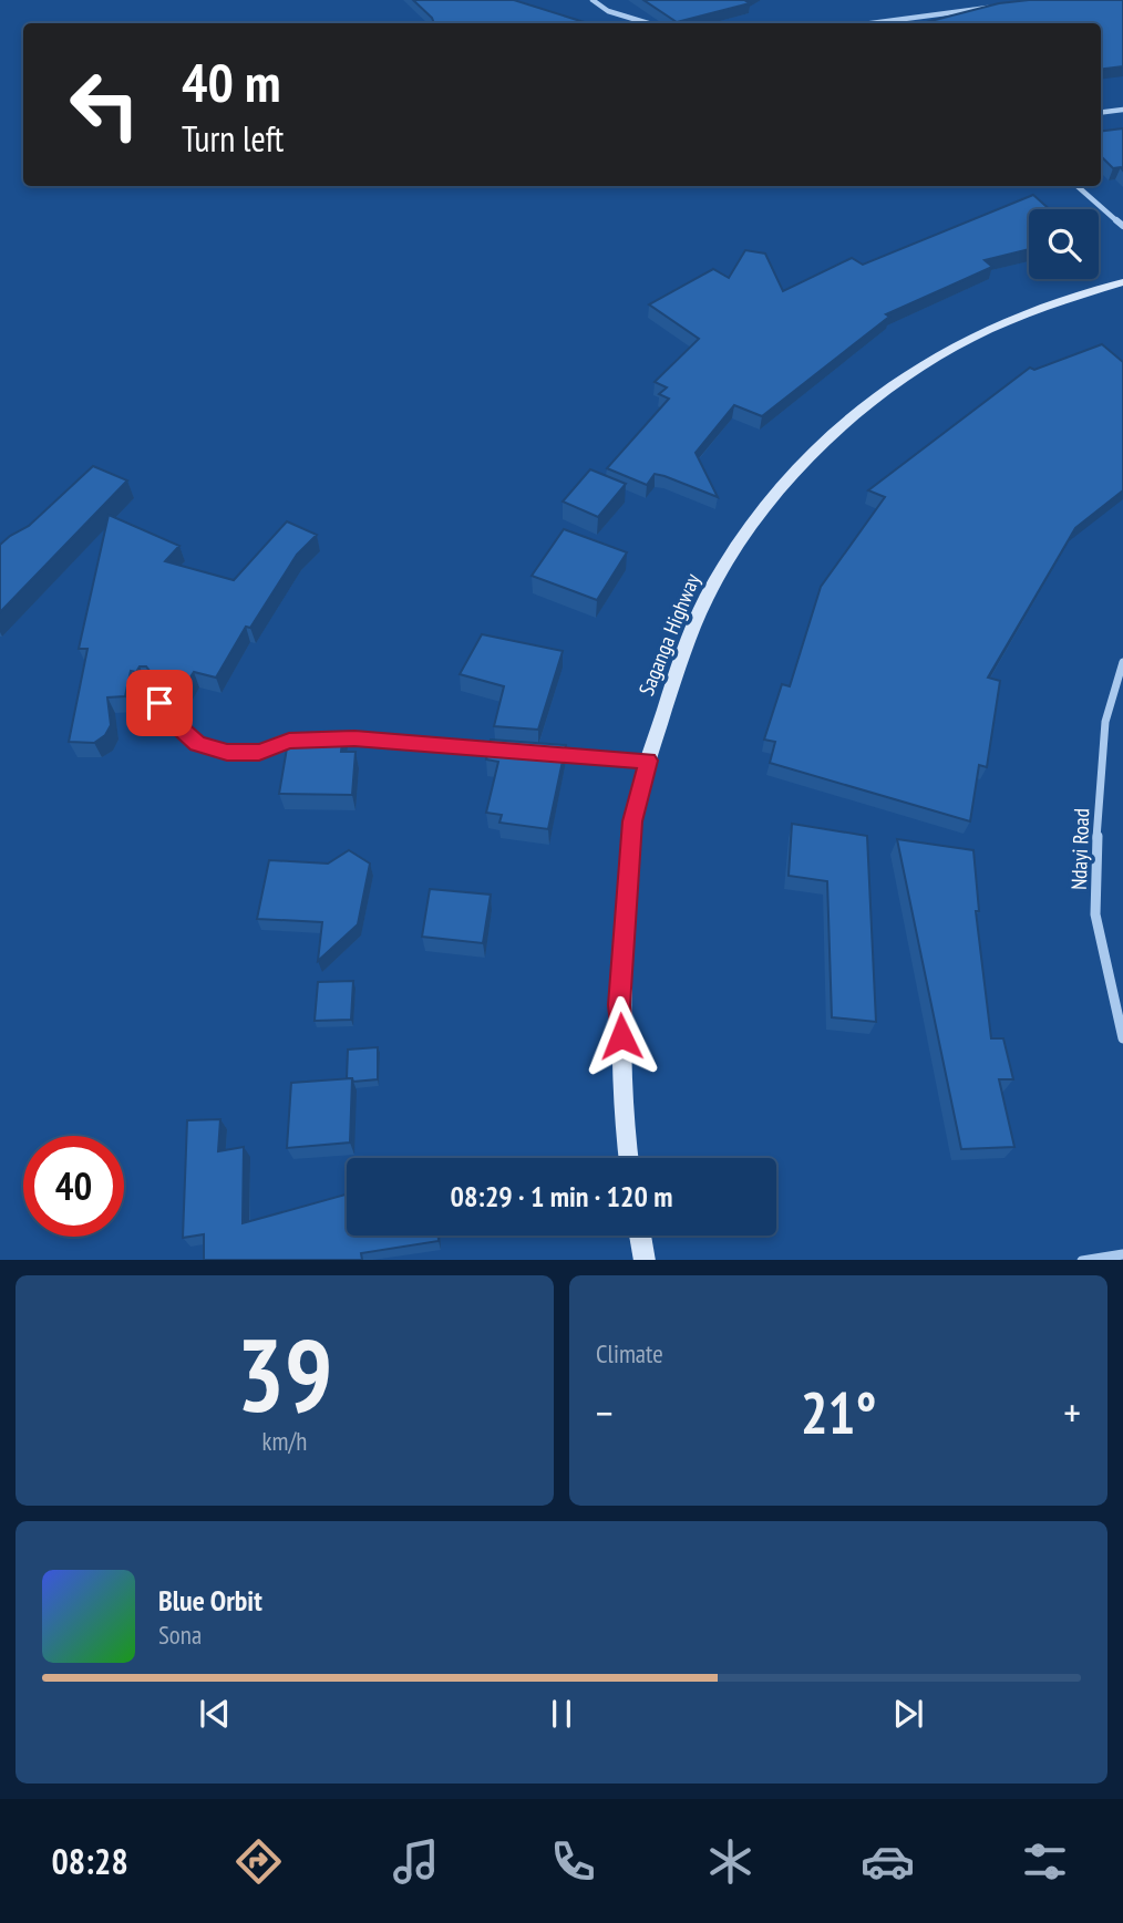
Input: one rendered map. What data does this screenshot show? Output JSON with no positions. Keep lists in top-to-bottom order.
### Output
{
  "streets": {
    "street": ["Saganga Highway", "Ndayi Road"]
  },
  "page": {
    "turn": ["40 m", "Turn left"],
    "limit": "40",
    "trip": "08:29 · 1 min · 120 m",
    "tile": [
      ["39", "km/h"],
      "Climate"
    ],
    "heat": ["−", "21°", "+"],
    "song": ["Blue Orbit", "Sona"],
    "tabs": "08:28"
  }
}
